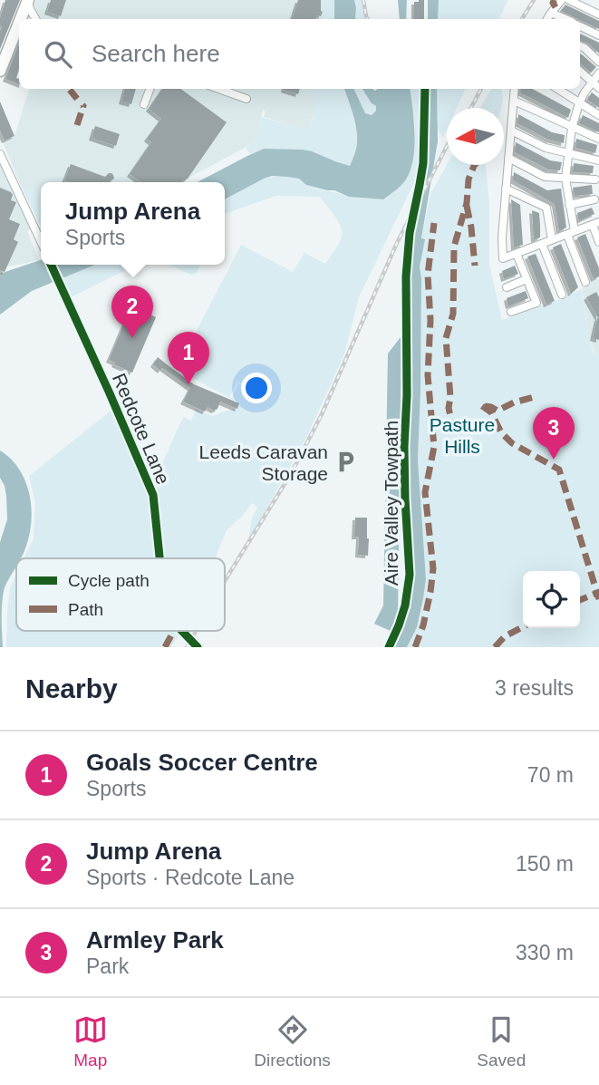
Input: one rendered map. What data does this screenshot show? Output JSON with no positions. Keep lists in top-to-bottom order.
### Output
{
  "streets": {
    "street": ["Redcote Lane"],
    "cycle path": ["Aire Valley Towpath"]
  },
  "parks": ["Pasture Hills"],
  "places": {
    "parking": ["Leeds Caravan Storage"]
  },
  "legend": ["Cycle path", "Path"],
  "north": "left",
  "page": {
    "search": "Search here",
    "popup": ["Jump Arena", "Sports"],
    "pins": ["2", "1", "3"],
    "heading": ["Nearby", "3 results"],
    "list": [
      {
        "mark": "1",
        "name": "Goals Soccer Centre",
        "note": "Sports",
        "value": "70 m"
      },
      {
        "mark": "2",
        "name": "Jump Arena",
        "note": "Sports · Redcote Lane",
        "value": "150 m"
      },
      {
        "mark": "3",
        "name": "Armley Park",
        "note": "Park",
        "value": "330 m"
      }
    ],
    "nav": ["Map", "Directions", "Saved"]
  }
}
